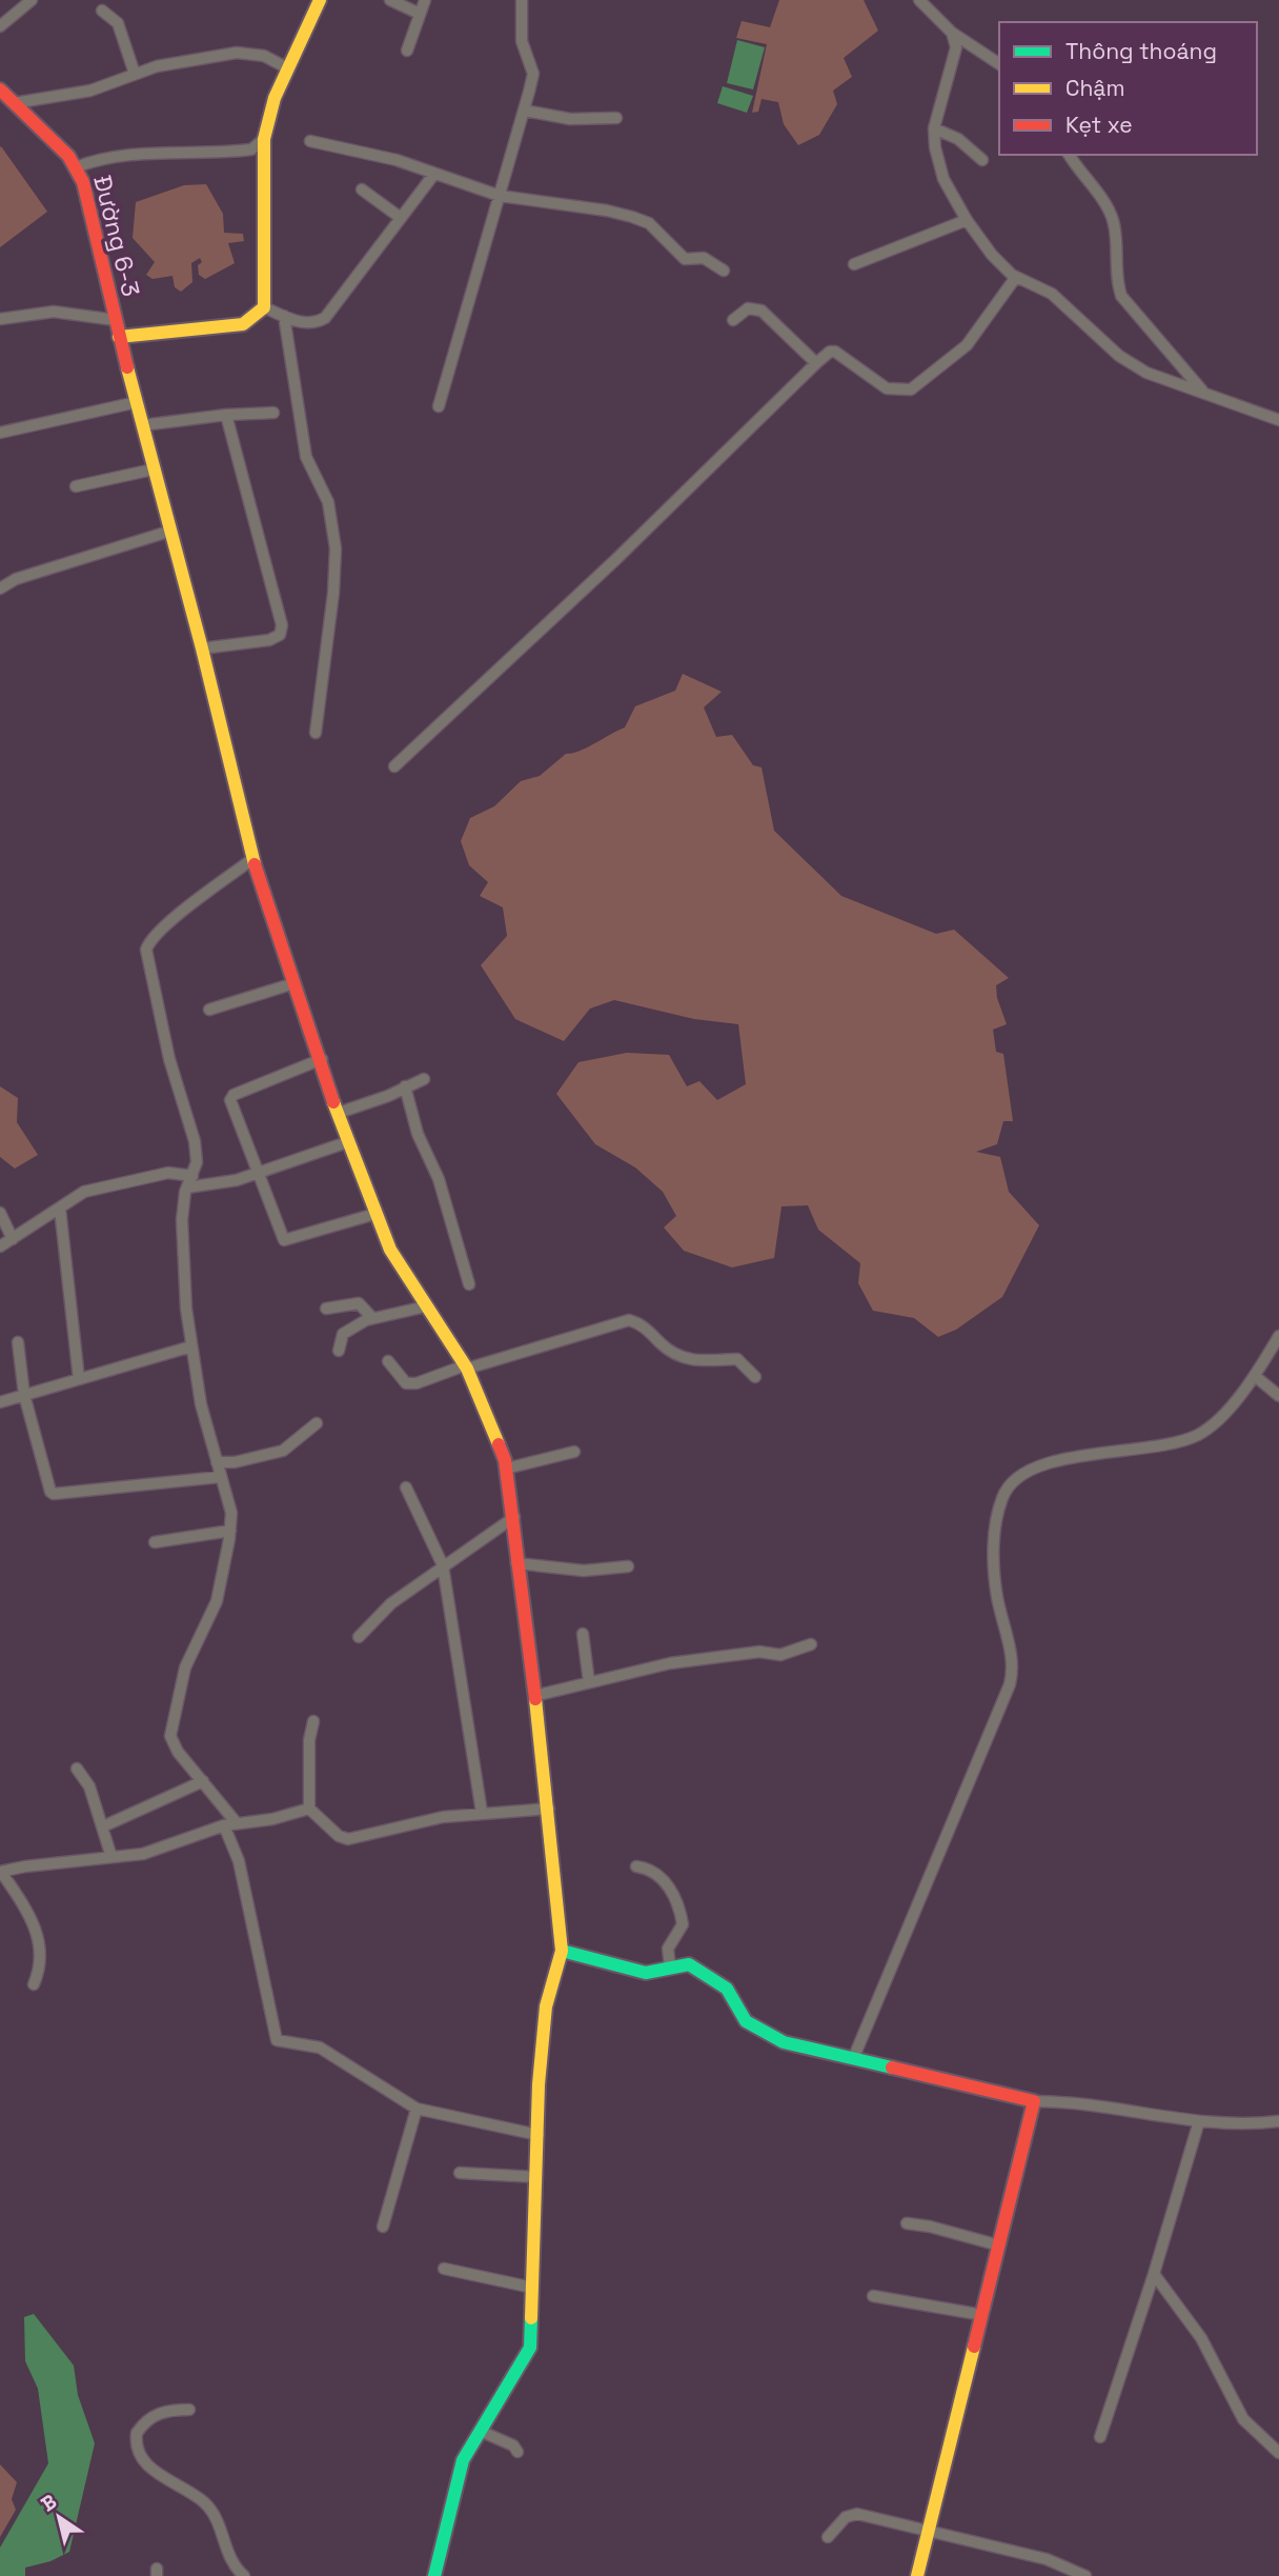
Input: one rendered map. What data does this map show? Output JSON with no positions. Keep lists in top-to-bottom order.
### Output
{
  "streets": {
    "street": ["Đường 6-3"]
  },
  "legend": ["Thông thoáng", "Chậm", "Kẹt xe"],
  "north": "top left"
}
